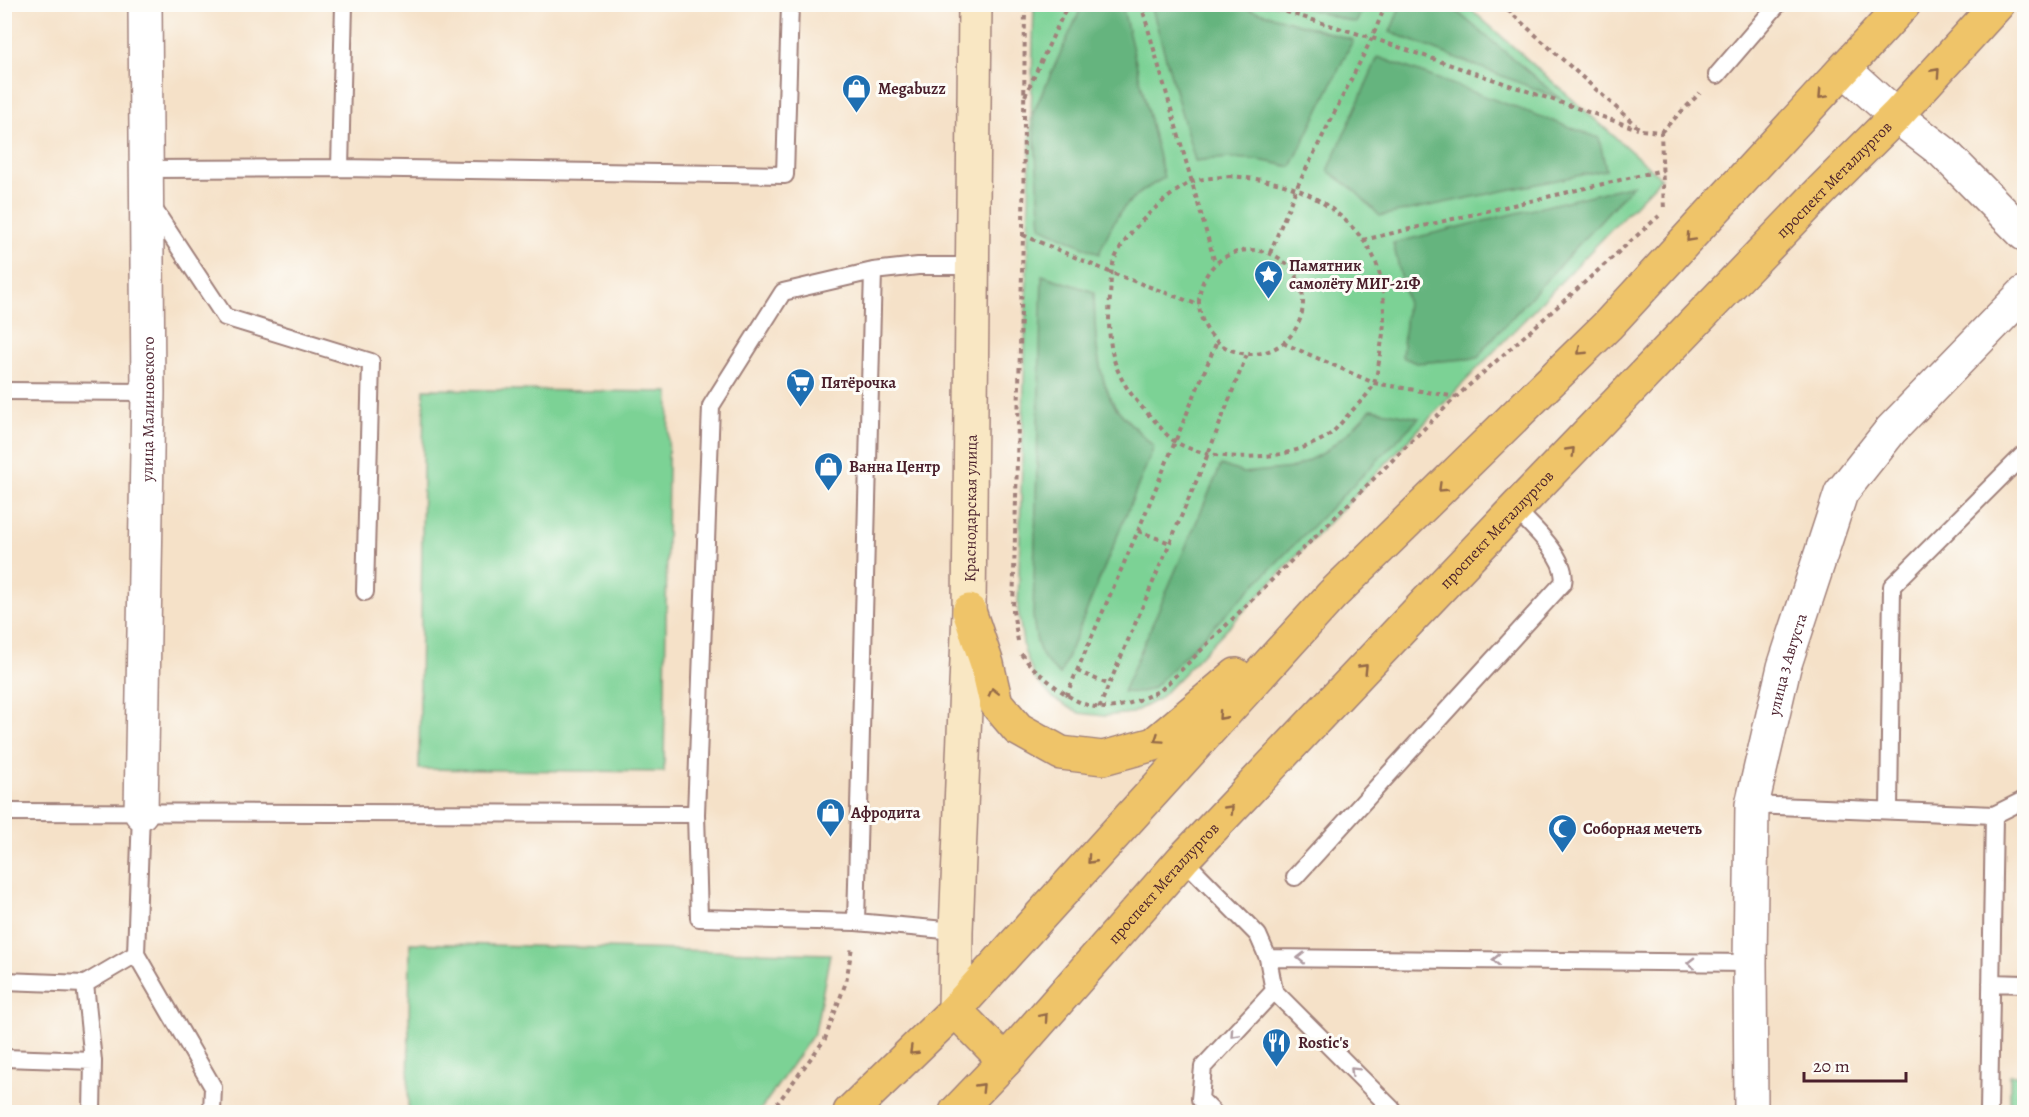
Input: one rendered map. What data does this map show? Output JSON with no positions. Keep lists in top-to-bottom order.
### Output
{
  "streets": {
    "main road": ["проспект Металлургов", "Краснодарская улица"],
    "street": ["улица Малиновского", "улица 3 Августа"]
  },
  "places": {
    "shop": ["Megabuzz", "Ванна Центр", "Афродита"],
    "place": ["Памятник самолёту МИГ-21Ф"],
    "supermarket": ["Пятёрочка"],
    "mosque": ["Соборная мечеть"],
    "restaurant": ["Rostic's"]
  },
  "scale_bar": "20 m"
}
